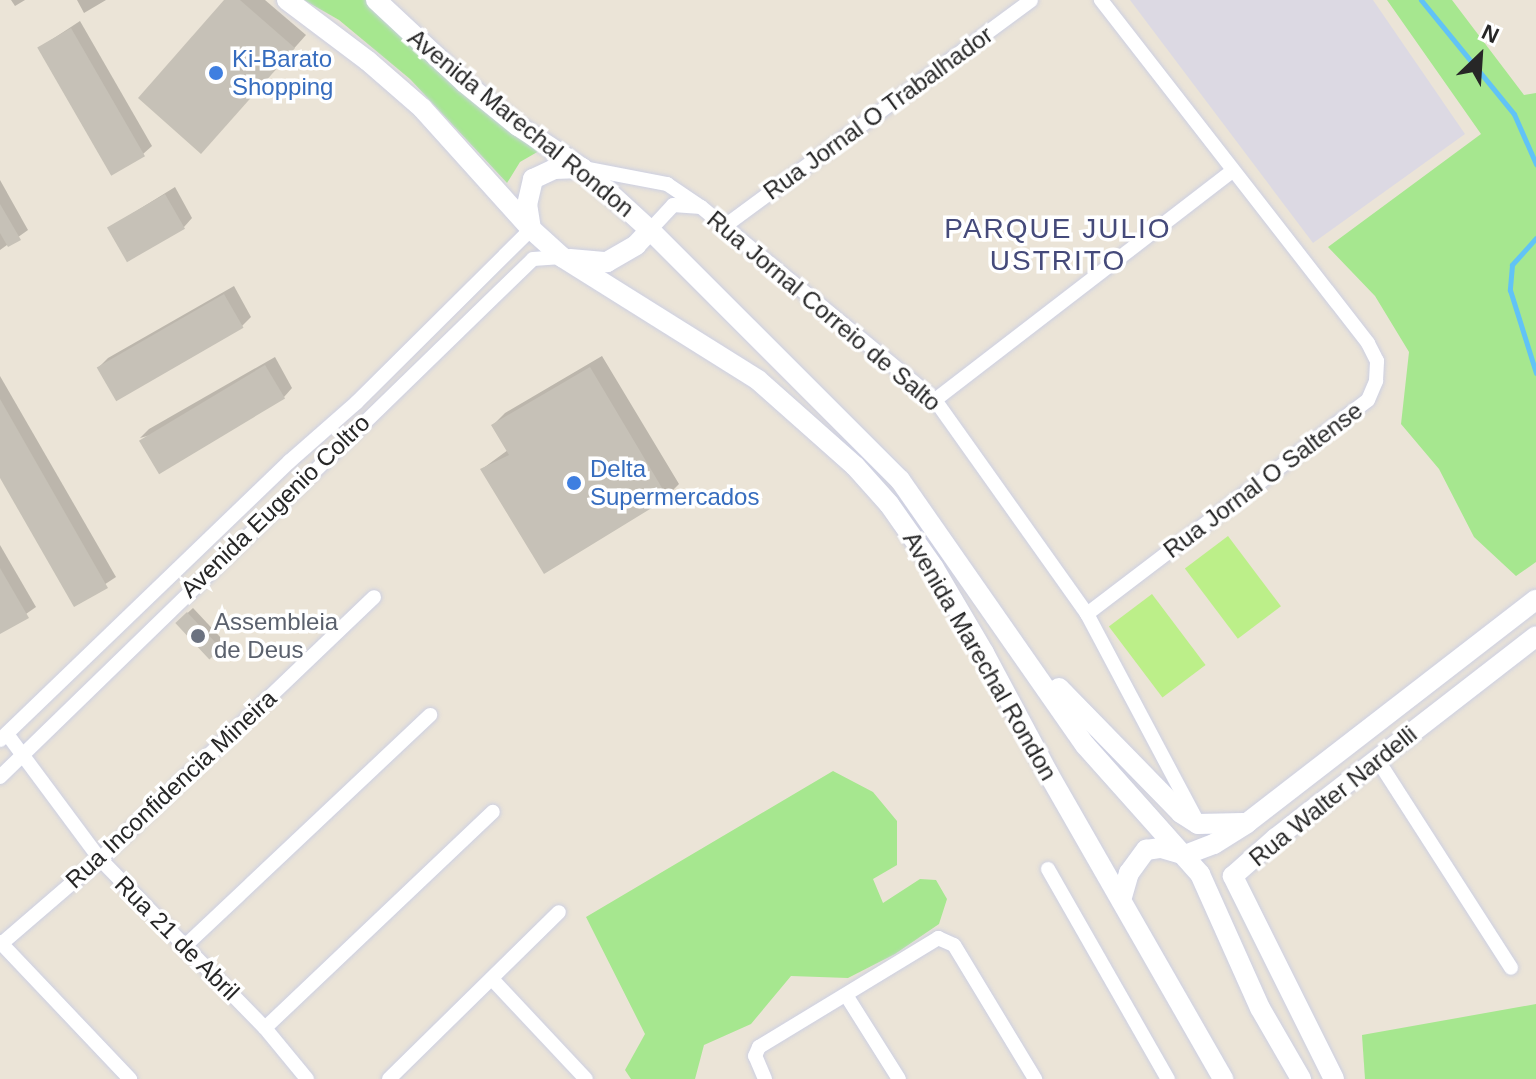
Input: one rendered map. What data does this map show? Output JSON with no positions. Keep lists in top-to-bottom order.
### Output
{
  "streets": {
    "main road": ["Avenida Marechal Rondon", "Rua Walter Nardelli"],
    "street": [
      "Rua Jornal O Trabalhador",
      "Rua Jornal Correio de Salto",
      "Rua Jornal O Saltense",
      "Avenida Eugenio Coltro",
      "Rua Inconfidencia Mineira",
      "Rua 21 de Abril"
    ]
  },
  "crossings": [
    ["Rua Jornal O Trabalhador", "Rua Jornal Correio de Salto"],
    ["Avenida Marechal Rondon", "Rua Jornal Correio de Salto"],
    ["Avenida Marechal Rondon", "Avenida Eugenio Coltro"],
    ["Avenida Marechal Rondon", "Rua Walter Nardelli"],
    ["Rua Jornal Correio de Salto", "Rua Jornal O Saltense"],
    ["Rua Jornal Correio de Salto", "Avenida Eugenio Coltro"],
    ["Avenida Eugenio Coltro", "Rua 21 de Abril"],
    ["Rua Inconfidencia Mineira", "Rua 21 de Abril"]
  ],
  "districts": ["PARQUE JULIO USTRITO"],
  "places": ["Ki-Barato Shopping", "Delta Supermercados", "Assembleia de Deus"],
  "north": "top right"
}
